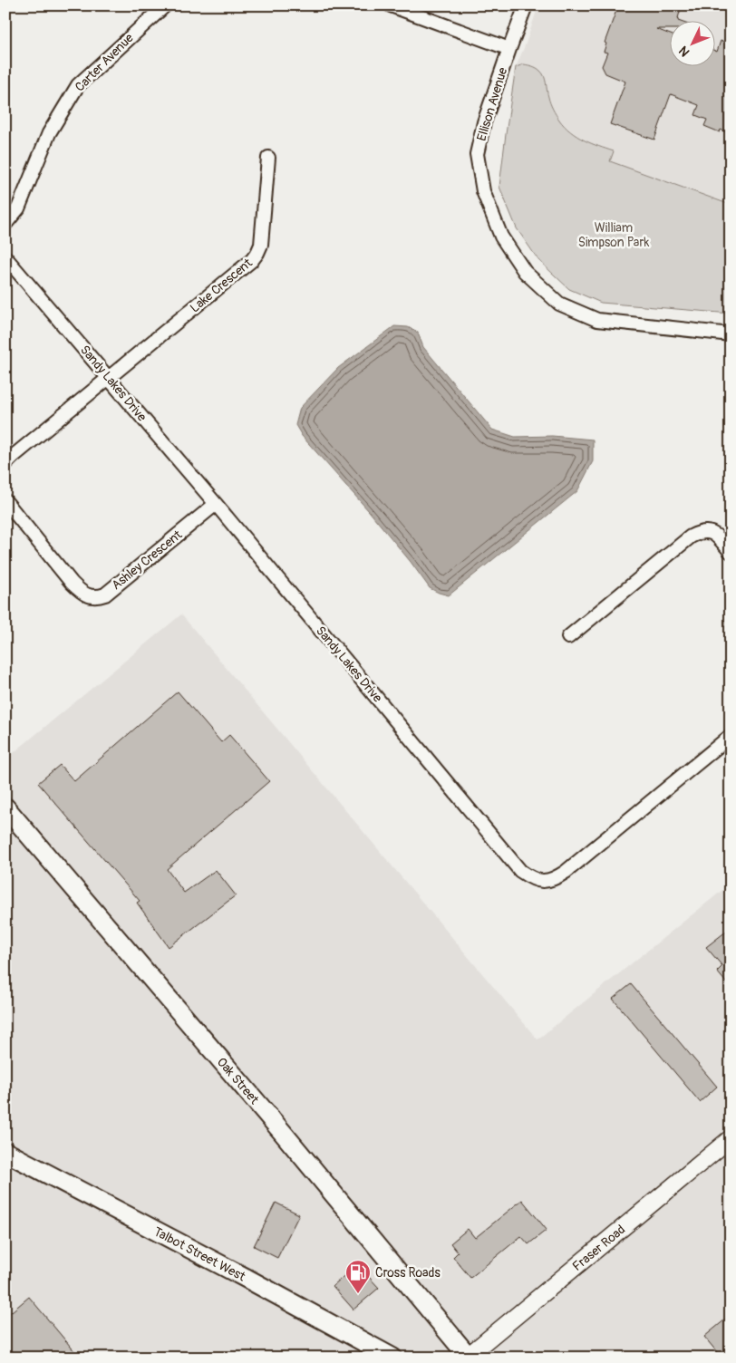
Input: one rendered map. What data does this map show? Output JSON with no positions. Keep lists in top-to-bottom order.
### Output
{
  "streets": {
    "main road": ["Oak Street", "Talbot Street West"],
    "street": [
      "Carter Avenue",
      "Ellison Avenue",
      "Lake Crescent",
      "Sandy Lakes Drive",
      "Ashley Crescent",
      "Fraser Road"
    ]
  },
  "crossings": [
    ["Lake Crescent", "Sandy Lakes Drive"],
    ["Sandy Lakes Drive", "Ashley Crescent"],
    ["Oak Street", "Fraser Road"]
  ],
  "parks": ["William Simpson Park"],
  "places": {
    "fuel station": ["Cross Roads"]
  },
  "north": "bottom left"
}
